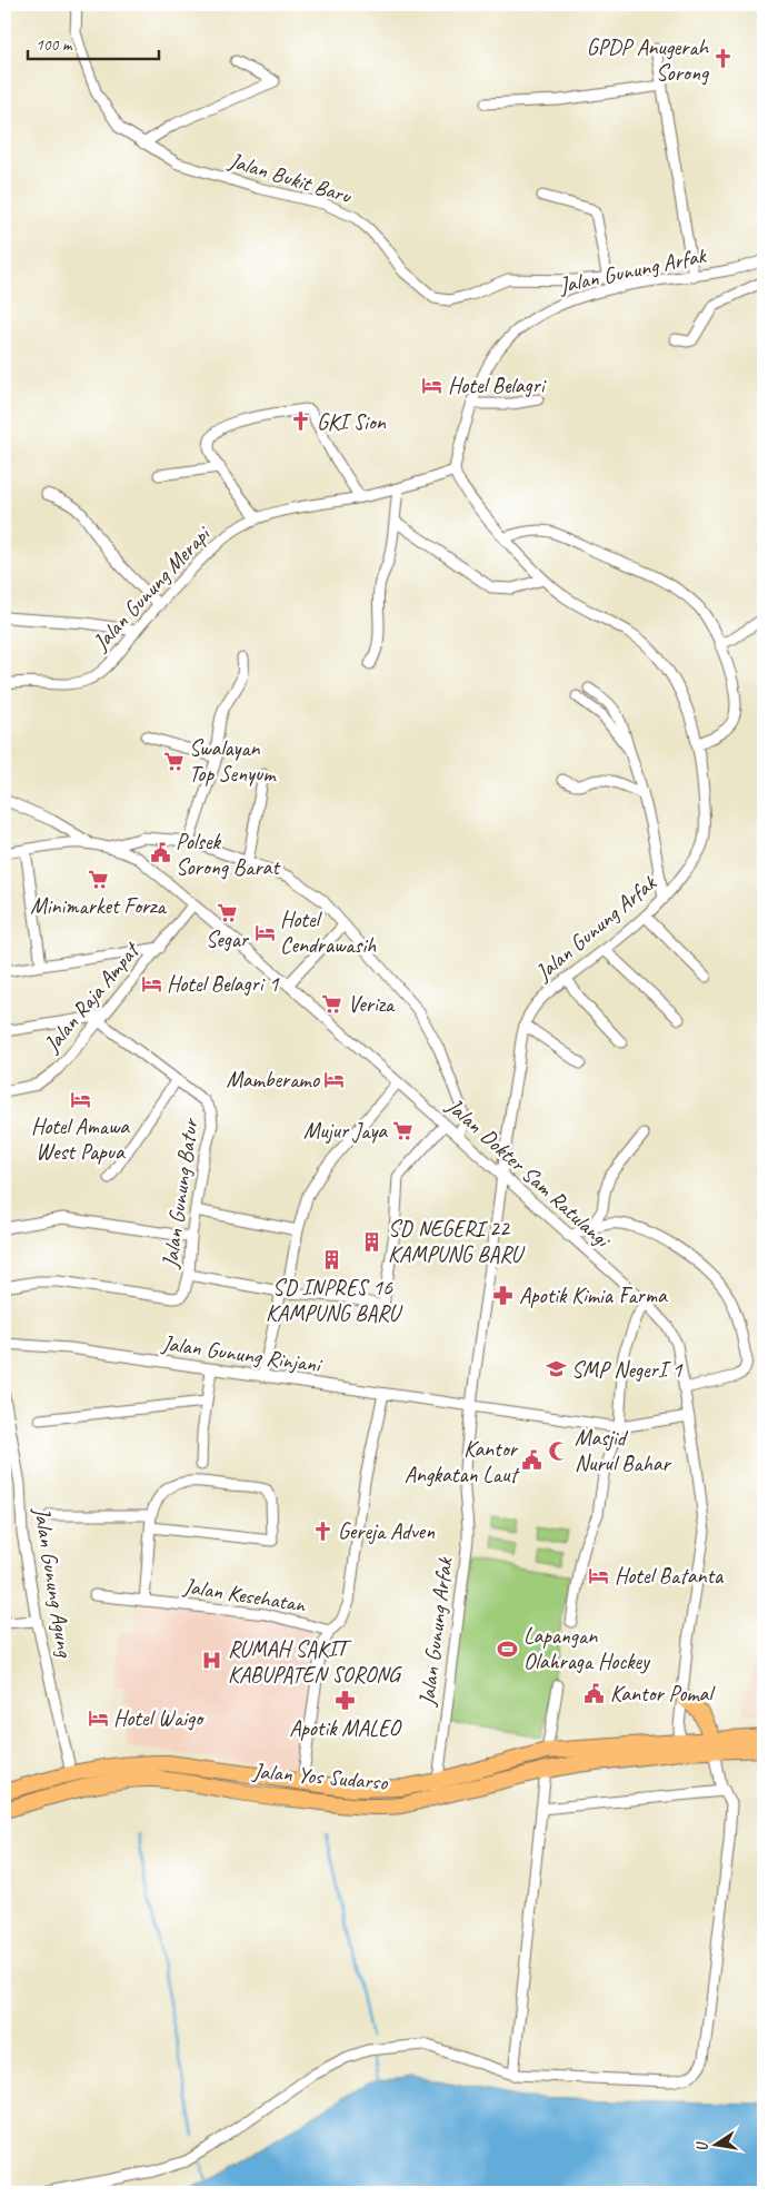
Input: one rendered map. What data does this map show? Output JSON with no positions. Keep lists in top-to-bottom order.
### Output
{
  "streets": {
    "highway": ["Jalan Yos Sudarso"],
    "street": [
      "Jalan Bukit Baru",
      "Jalan Gunung Arfak",
      "Jalan Gunung Merapi",
      "Jalan Raja Ampat",
      "Jalan Dokter Sam Ratulangi",
      "Jalan Gunung Batur",
      "Jalan Gunung Rinjani",
      "Jalan Gunung Agung",
      "Jalan Kesehatan"
    ]
  },
  "crossings": [
    ["Jalan Gunung Arfak", "Jalan Gunung Merapi"],
    ["Jalan Gunung Arfak", "Jalan Dokter Sam Ratulangi"],
    ["Jalan Gunung Arfak", "Jalan Gunung Rinjani"],
    ["Jalan Gunung Arfak", "Jalan Yos Sudarso"],
    ["Jalan Raja Ampat", "Jalan Dokter Sam Ratulangi"],
    ["Jalan Raja Ampat", "Jalan Gunung Batur"],
    ["Jalan Dokter Sam Ratulangi", "Jalan Gunung Rinjani"],
    ["Jalan Dokter Sam Ratulangi", "Jalan Yos Sudarso"],
    ["Jalan Gunung Agung", "Jalan Yos Sudarso"]
  ],
  "places": {
    "church": ["GPDP Anugerah Sorong", "GKI Sion", "Gereja Adven"],
    "hotel": [
      "Hotel Belagri",
      "Hotel Cendrawasih",
      "Hotel Belagri 1",
      "Mamberamo",
      "Hotel Amawa West Papua",
      "Hotel Batanta",
      "Hotel Waigo"
    ],
    "supermarket": [
      "Swalayan Top Senyum",
      "Minimarket Forza",
      "Segar",
      "Veriza",
      "Mujur Jaya"
    ],
    "public building": ["Polsek Sorong Barat", "Kantor Angkatan Laut", "Kantor Pomal"],
    "building": ["SD NEGERI 22 KAMPUNG BARU", "SD INPRES 16 KAMPUNG BARU"],
    "pharmacy": ["Apotik Kimia Farma", "Apotik MALEO"],
    "school or university": ["SMP NegerI 1"],
    "mosque": ["Masjid Nurul Bahar"],
    "sports": ["Lapangan Olahraga Hockey"],
    "hospital": ["RUMAH SAKIT KABUPATEN SORONG"]
  },
  "scale_bar": "100 m",
  "north": "left"
}
